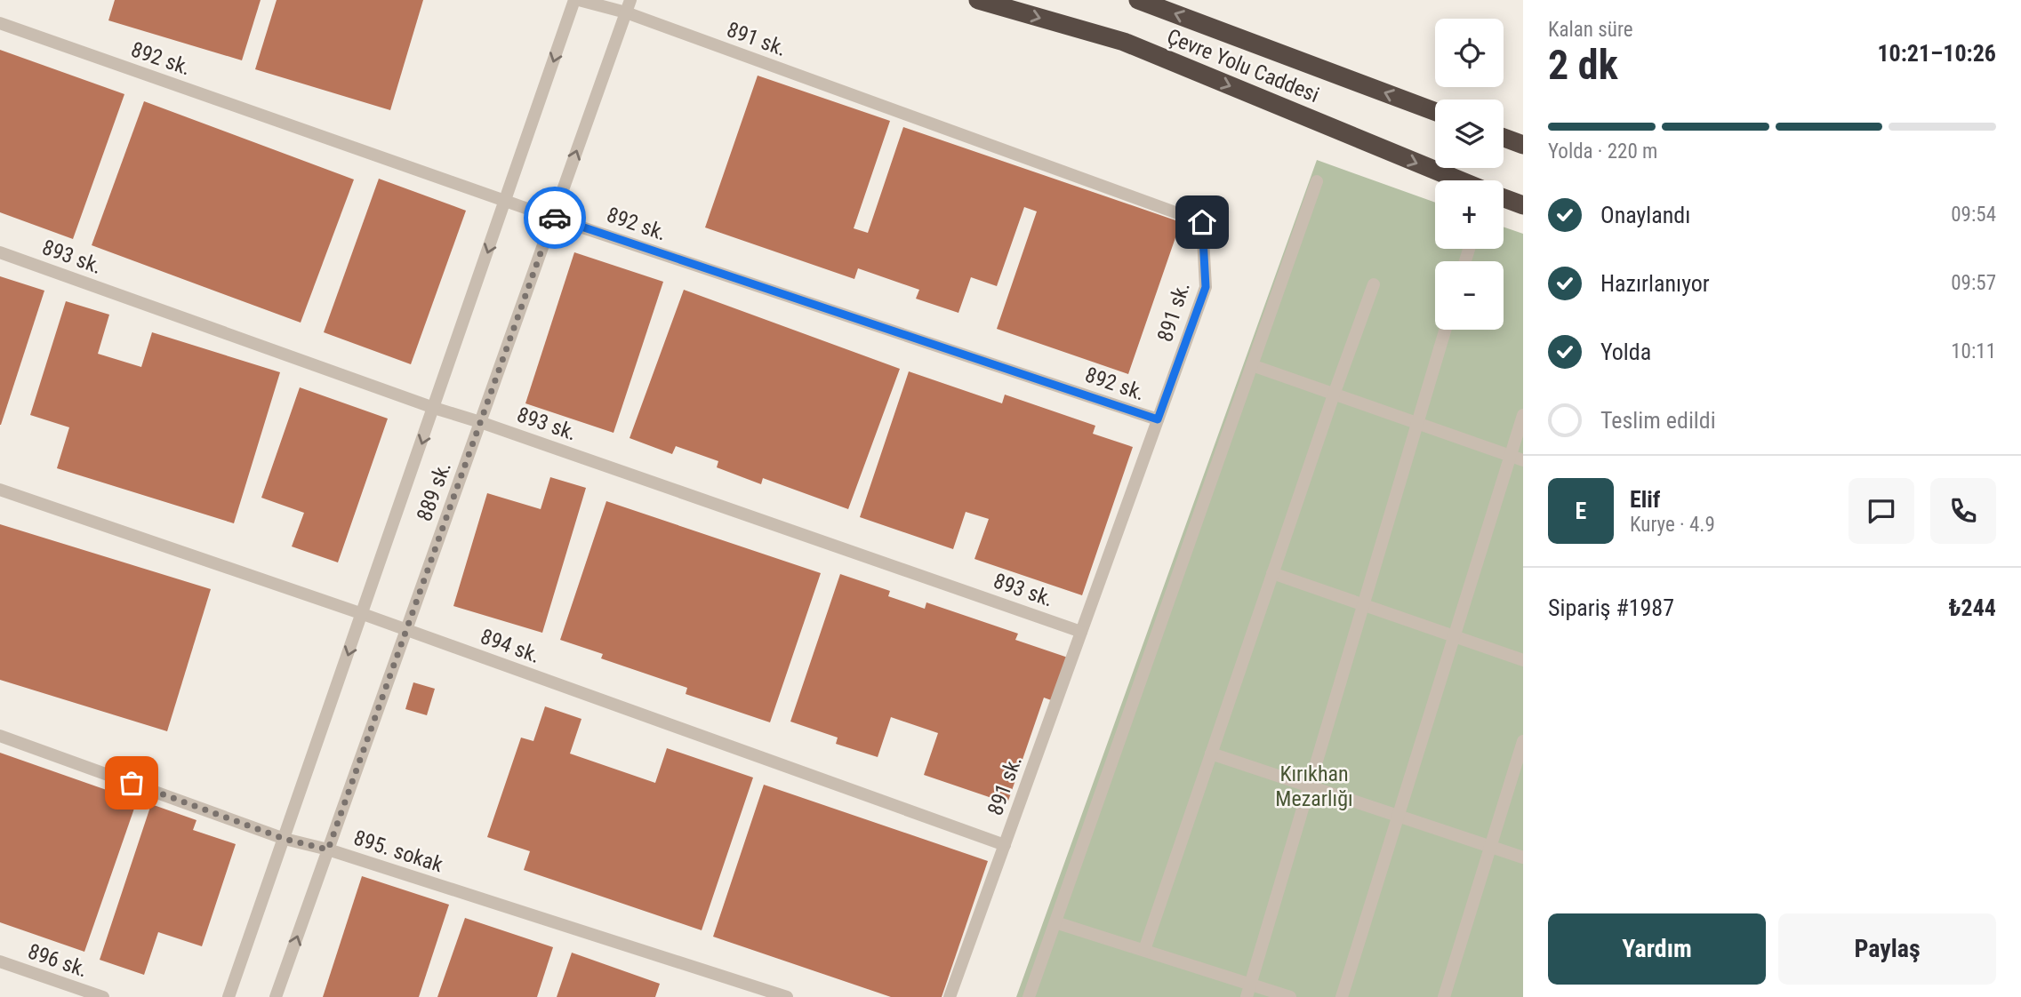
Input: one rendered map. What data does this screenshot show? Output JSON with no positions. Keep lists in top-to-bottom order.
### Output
{
  "streets": {
    "highway": ["Çevre Yolu Caddesi"],
    "lane": [
      "891 sk.",
      "892 sk.",
      "893 sk.",
      "889 sk.",
      "894 sk.",
      "895. sokak",
      "896 sk."
    ]
  },
  "crossings": [
    ["891 sk.", "892 sk."],
    ["891 sk.", "893 sk."],
    ["891 sk.", "889 sk."],
    ["891 sk.", "894 sk."],
    ["892 sk.", "889 sk."],
    ["893 sk.", "889 sk."],
    ["889 sk.", "894 sk."],
    ["889 sk.", "895. sokak"]
  ],
  "parks": ["Kırıkhan Mezarlığı"],
  "page": {
    "heading": ["2 dk", "Kalan süre", "10:21–10:26"],
    "panel": [
      "Elif",
      "Kurye · 4.9",
      "Sipariş #1987",
      "₺244"
    ],
    "map_buttons": ["+", "−"],
    "bar": "Yolda · 220 m",
    "list": [
      ["Onaylandı", "09:54"],
      ["Hazırlanıyor", "09:57"],
      ["Yolda", "10:11"],
      "Teslim edildi"
    ],
    "round": "E",
    "buttons": ["Yardım", "Paylaş"]
  }
}
